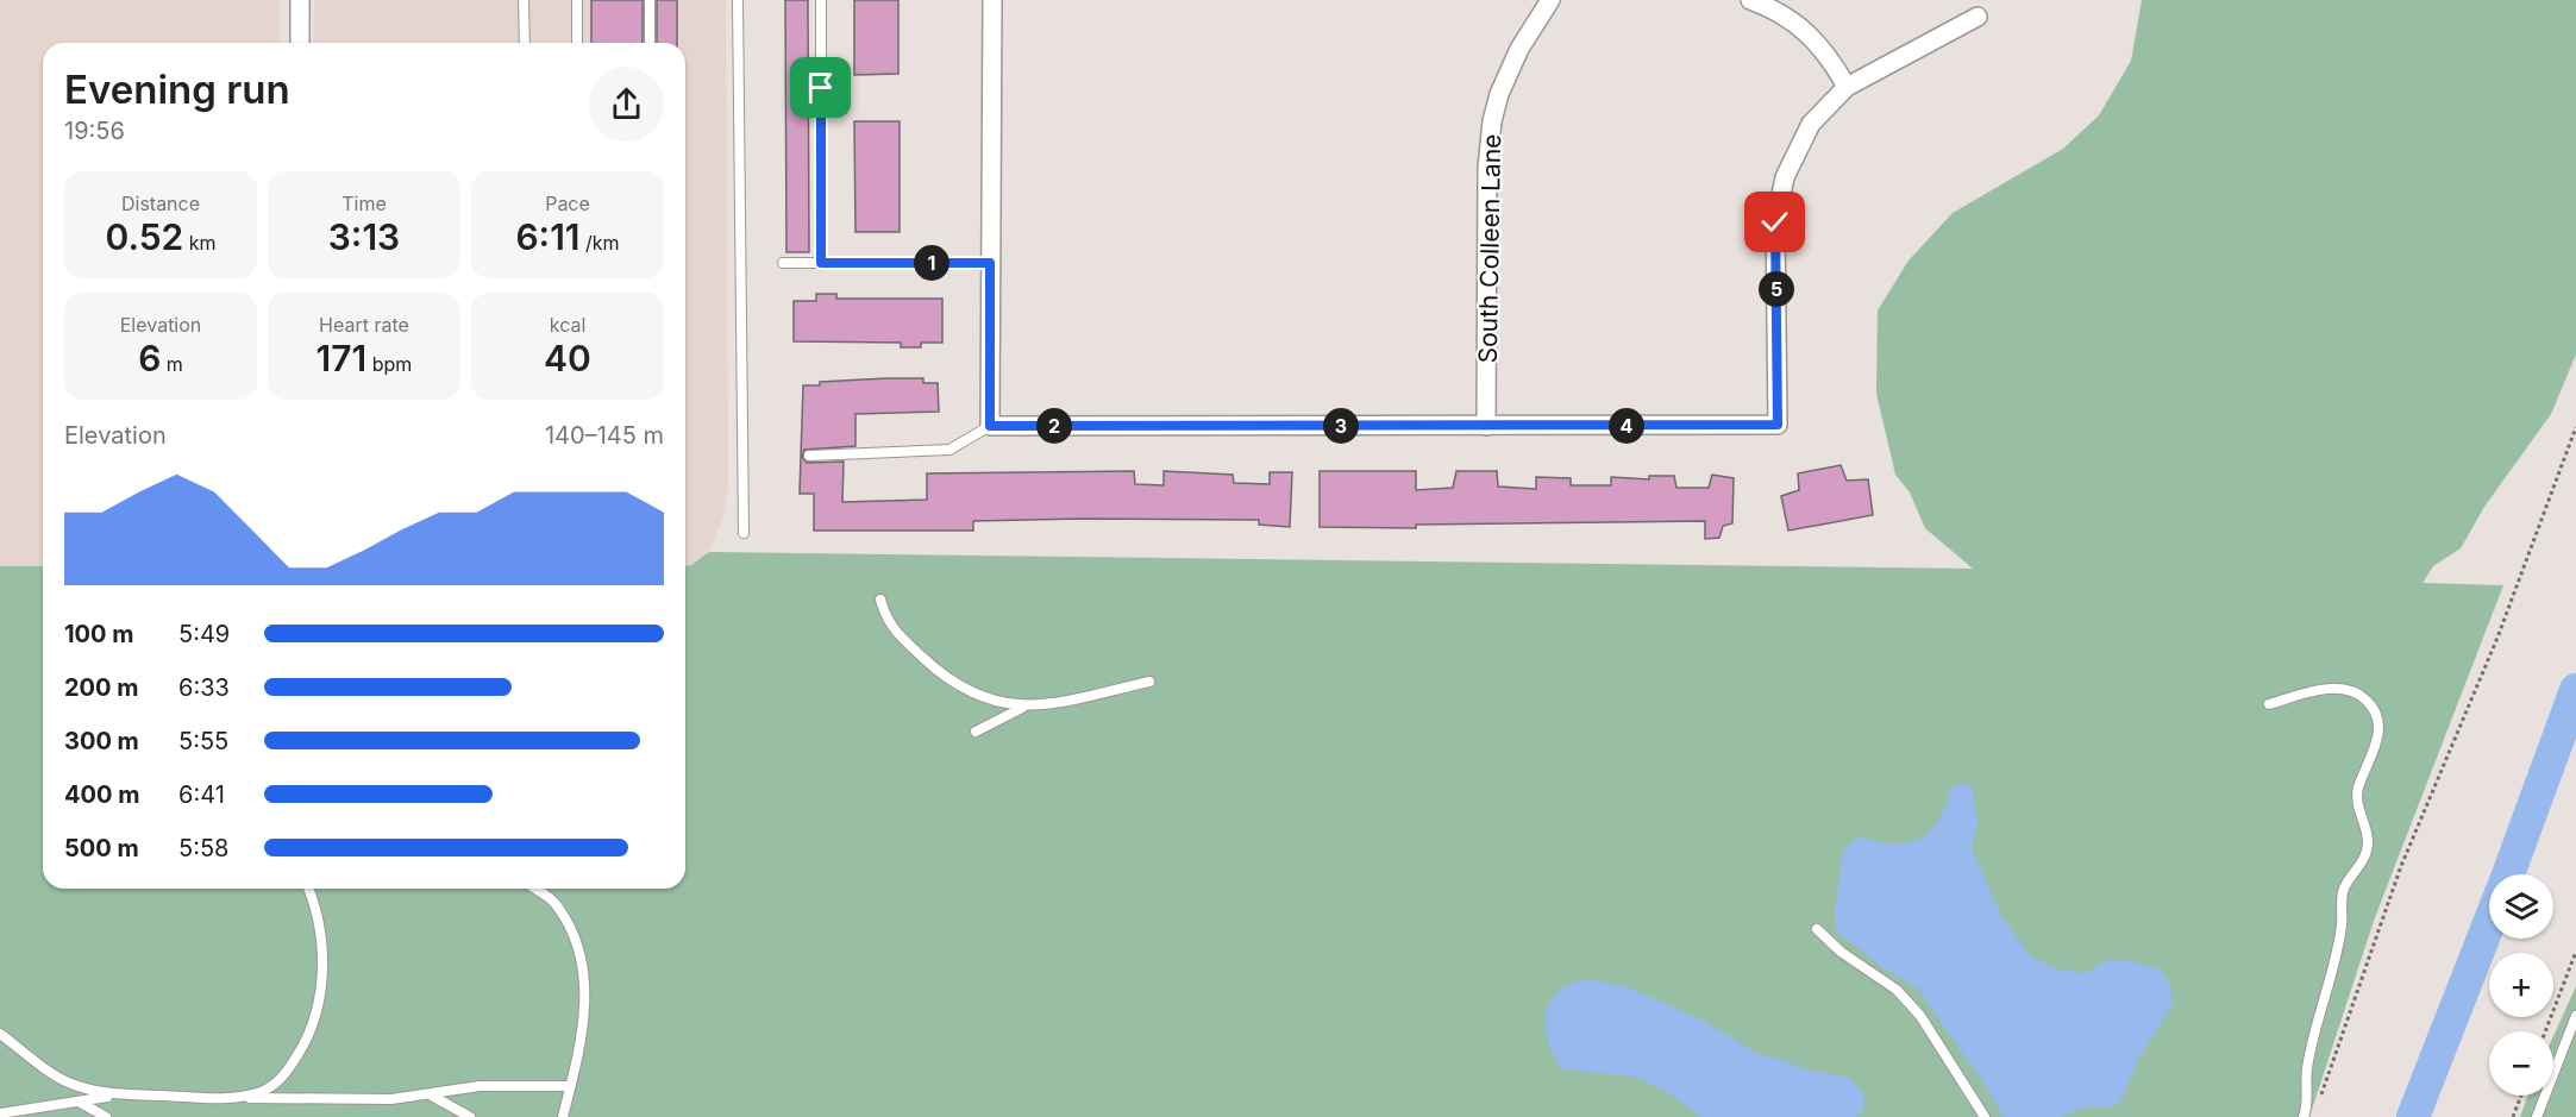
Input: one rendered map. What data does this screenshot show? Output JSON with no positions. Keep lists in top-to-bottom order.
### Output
{
  "streets": {
    "street": ["South Colleen Lane"]
  },
  "page": {
    "heading": ["Evening run", "19:56"],
    "stats": [
      ["Distance", "0.52 km"],
      ["Time", "3:13"],
      ["Pace", "6:11 /km"],
      ["Elevation", "6 m"],
      ["Heart rate", "171 bpm"],
      ["kcal", "40"]
    ],
    "pins": [
      "1",
      "5",
      "2",
      "3",
      "4"
    ],
    "chart": ["Elevation", "140–145 m"],
    "list": [
      {
        "name": "100 m",
        "note": "5:49"
      },
      {
        "name": "200 m",
        "note": "6:33"
      },
      {
        "name": "300 m",
        "note": "5:55"
      },
      {
        "name": "400 m",
        "note": "6:41"
      },
      {
        "name": "500 m",
        "note": "5:58"
      }
    ],
    "map_buttons": ["+", "−"]
  }
}
